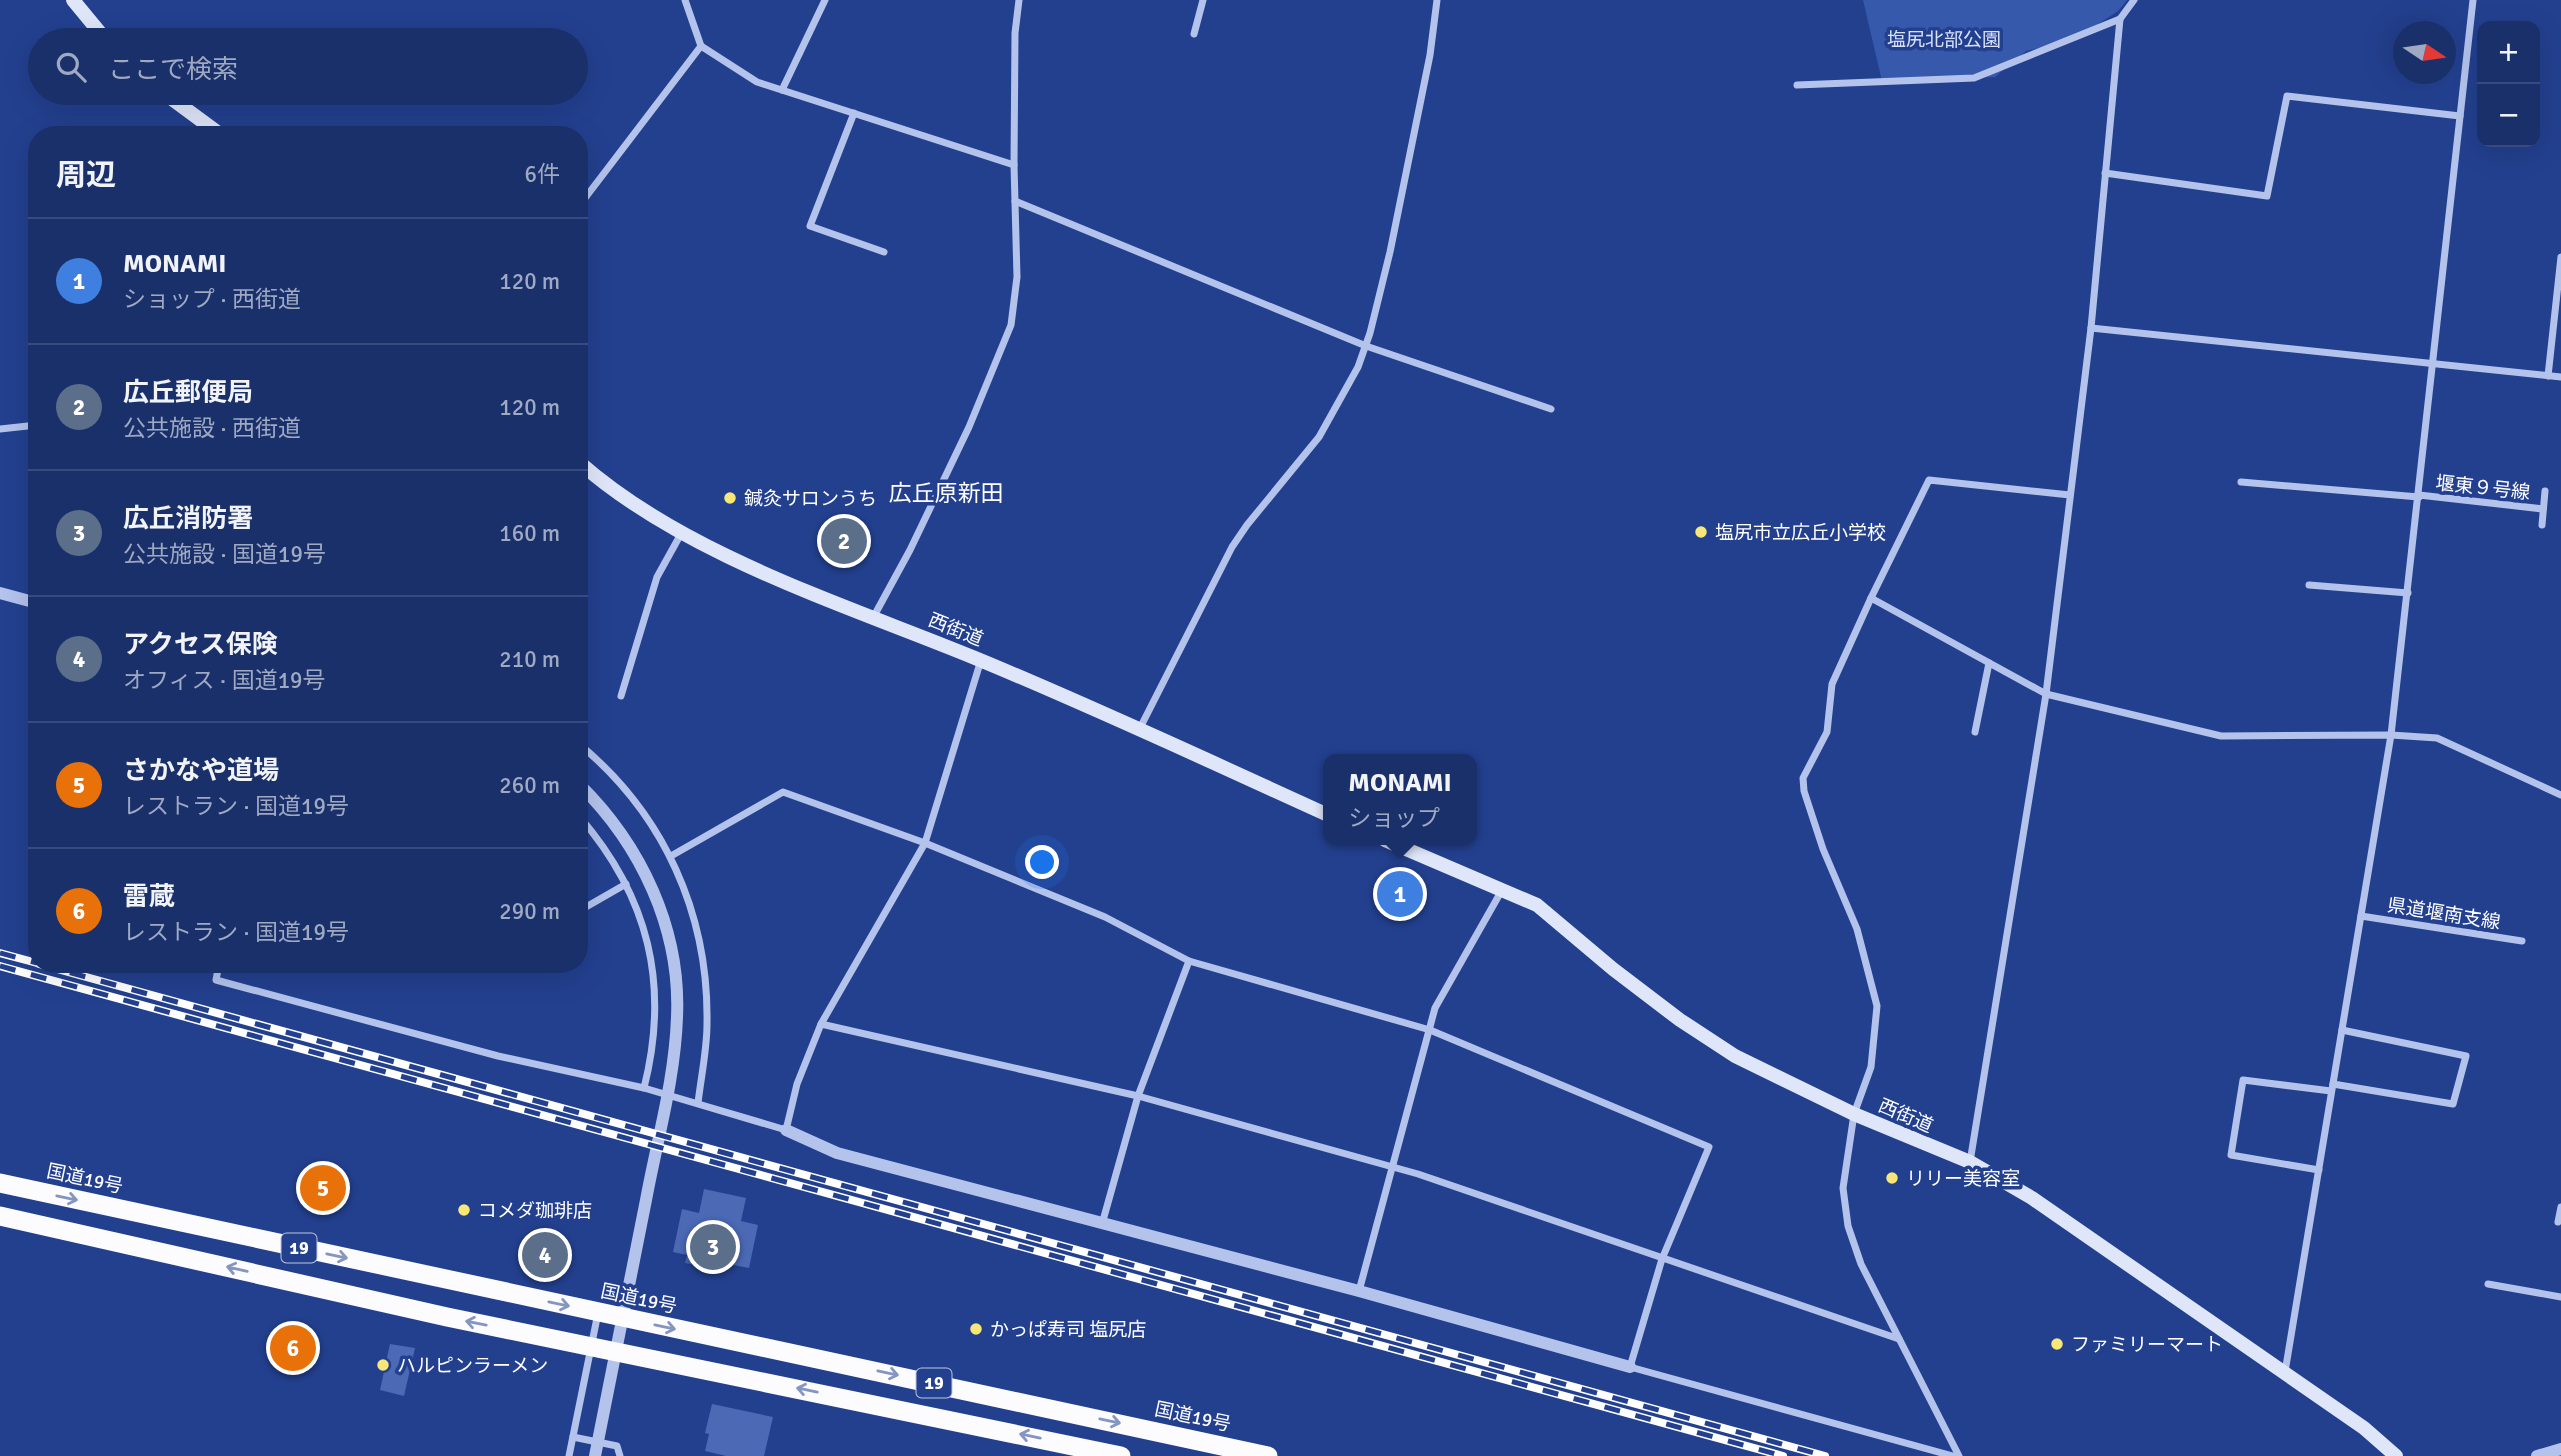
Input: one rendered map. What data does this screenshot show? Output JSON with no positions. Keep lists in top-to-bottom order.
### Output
{
  "streets": {
    "highway": ["国道19号", "19"],
    "main road": ["西街道"],
    "street": ["堰東９号線", "県道堰南支線"]
  },
  "districts": ["広丘原新田"],
  "parks": ["塩尻北部公園"],
  "places": [
    "鍼灸サロンうち",
    "塩尻市立広丘小学校",
    "リリー美容室",
    "コメダ珈琲店",
    "かっぱ寿司 塩尻店",
    "ファミリーマート",
    "ハルピンラーメン"
  ],
  "north": "right",
  "page": {
    "map_buttons": ["+", "−"],
    "search": "ここで検索",
    "heading": ["周辺", "6件"],
    "list": [
      {
        "mark": "1",
        "name": "MONAMI",
        "note": "ショップ · 西街道",
        "value": "120 m"
      },
      {
        "mark": "2",
        "name": "広丘郵便局",
        "note": "公共施設 · 西街道",
        "value": "120 m"
      },
      {
        "mark": "3",
        "name": "広丘消防署",
        "note": "公共施設 · 国道19号",
        "value": "160 m"
      },
      {
        "mark": "4",
        "name": "アクセス保険",
        "note": "オフィス · 国道19号",
        "value": "210 m"
      },
      {
        "mark": "5",
        "name": "さかなや道場",
        "note": "レストラン · 国道19号",
        "value": "260 m"
      },
      {
        "mark": "6",
        "name": "雷蔵",
        "note": "レストラン · 国道19号",
        "value": "290 m"
      }
    ],
    "pins": [
      "2",
      "1",
      "5",
      "3",
      "4",
      "6"
    ],
    "popup": ["MONAMI", "ショップ"]
  }
}
